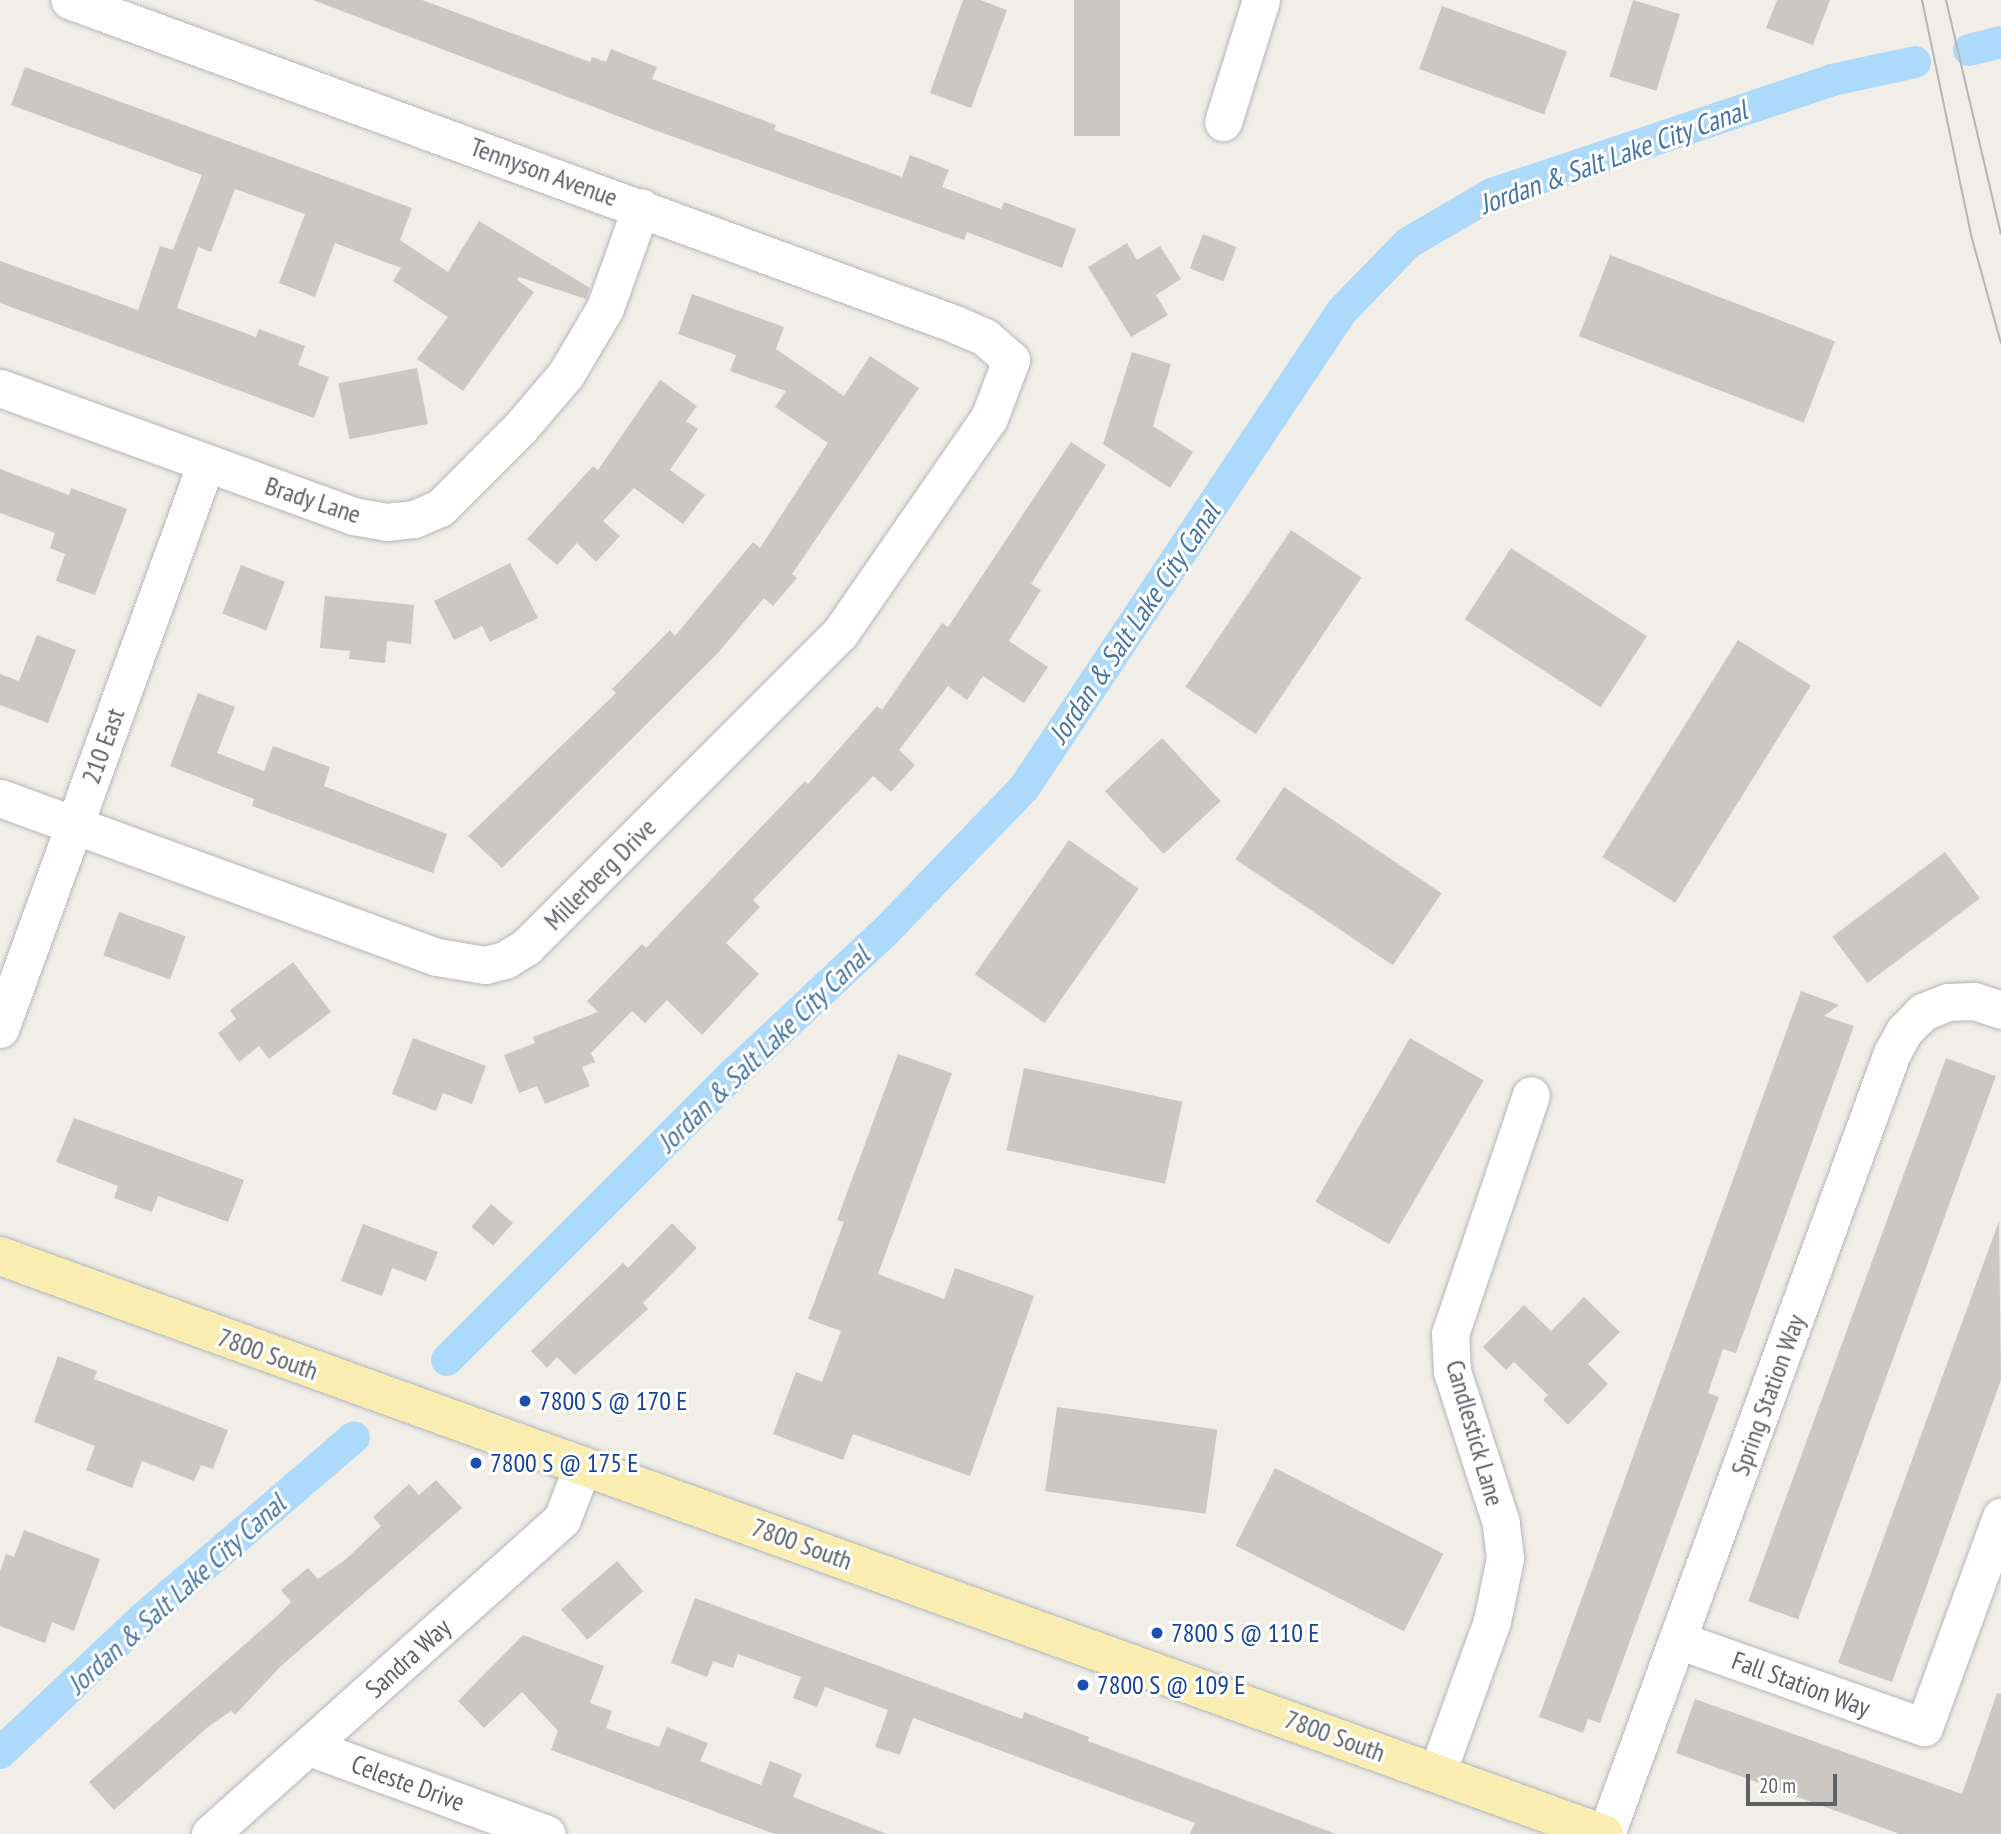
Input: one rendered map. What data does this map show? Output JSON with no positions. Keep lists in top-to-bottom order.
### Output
{
  "streets": {
    "main road": ["7800 South"],
    "street": [
      "Tennyson Avenue",
      "Brady Lane",
      "210 East",
      "Millerberg Drive",
      "Spring Station Way",
      "Candlestick Lane",
      "Sandra Way",
      "Fall Station Way",
      "Celeste Drive"
    ]
  },
  "crossings": [
    ["Tennyson Avenue", "Brady Lane"],
    ["Tennyson Avenue", "Millerberg Drive"],
    ["Brady Lane", "210 East"],
    ["210 East", "Millerberg Drive"],
    ["7800 South", "Spring Station Way"],
    ["7800 South", "Candlestick Lane"],
    ["7800 South", "Sandra Way"],
    ["Spring Station Way", "Fall Station Way"],
    ["Sandra Way", "Celeste Drive"]
  ],
  "water": ["Jordan & Salt Lake City Canal"],
  "places": [
    "7800 S @ 170 E",
    "7800 S @ 175 E",
    "7800 S @ 110 E",
    "7800 S @ 109 E"
  ],
  "scale_bar": "20 m"
}
